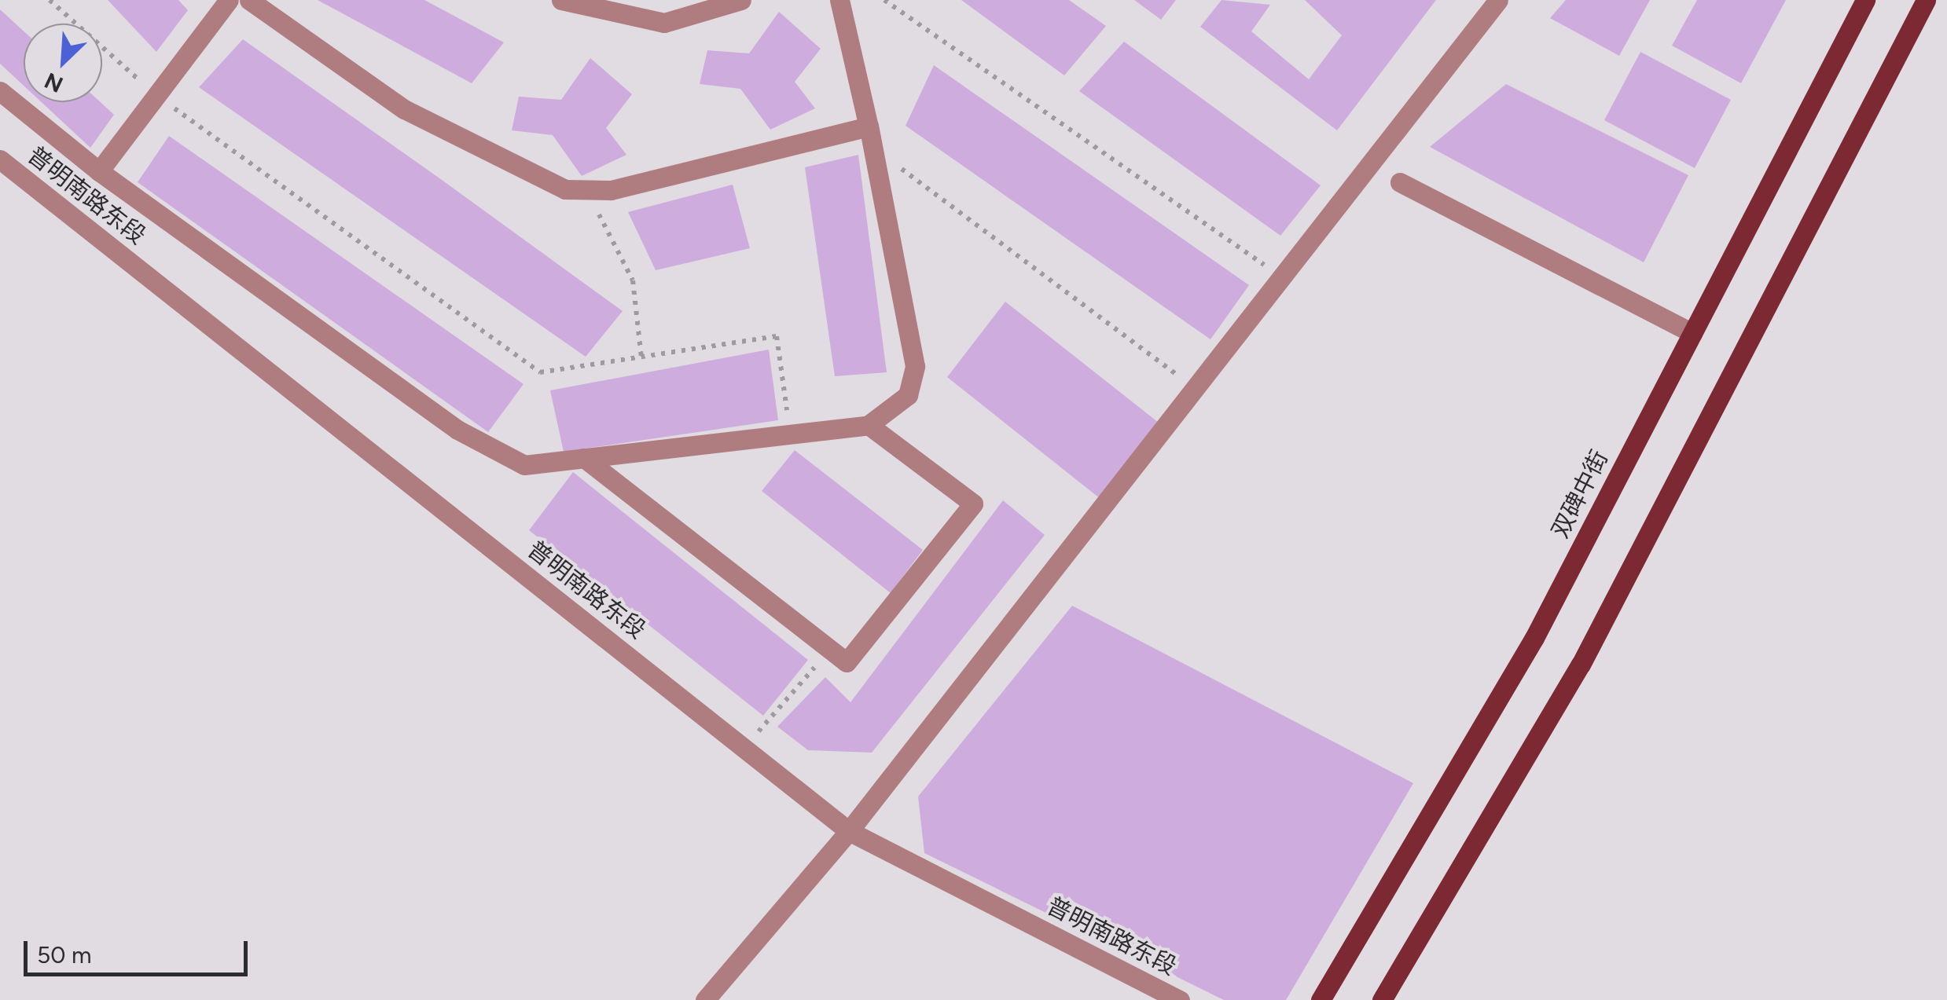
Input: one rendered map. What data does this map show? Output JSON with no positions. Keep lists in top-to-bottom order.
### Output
{
  "streets": {
    "main road": ["双碑中街"],
    "street": ["普明南路东段"]
  },
  "scale_bar": "50 m",
  "north": "bottom left"
}
